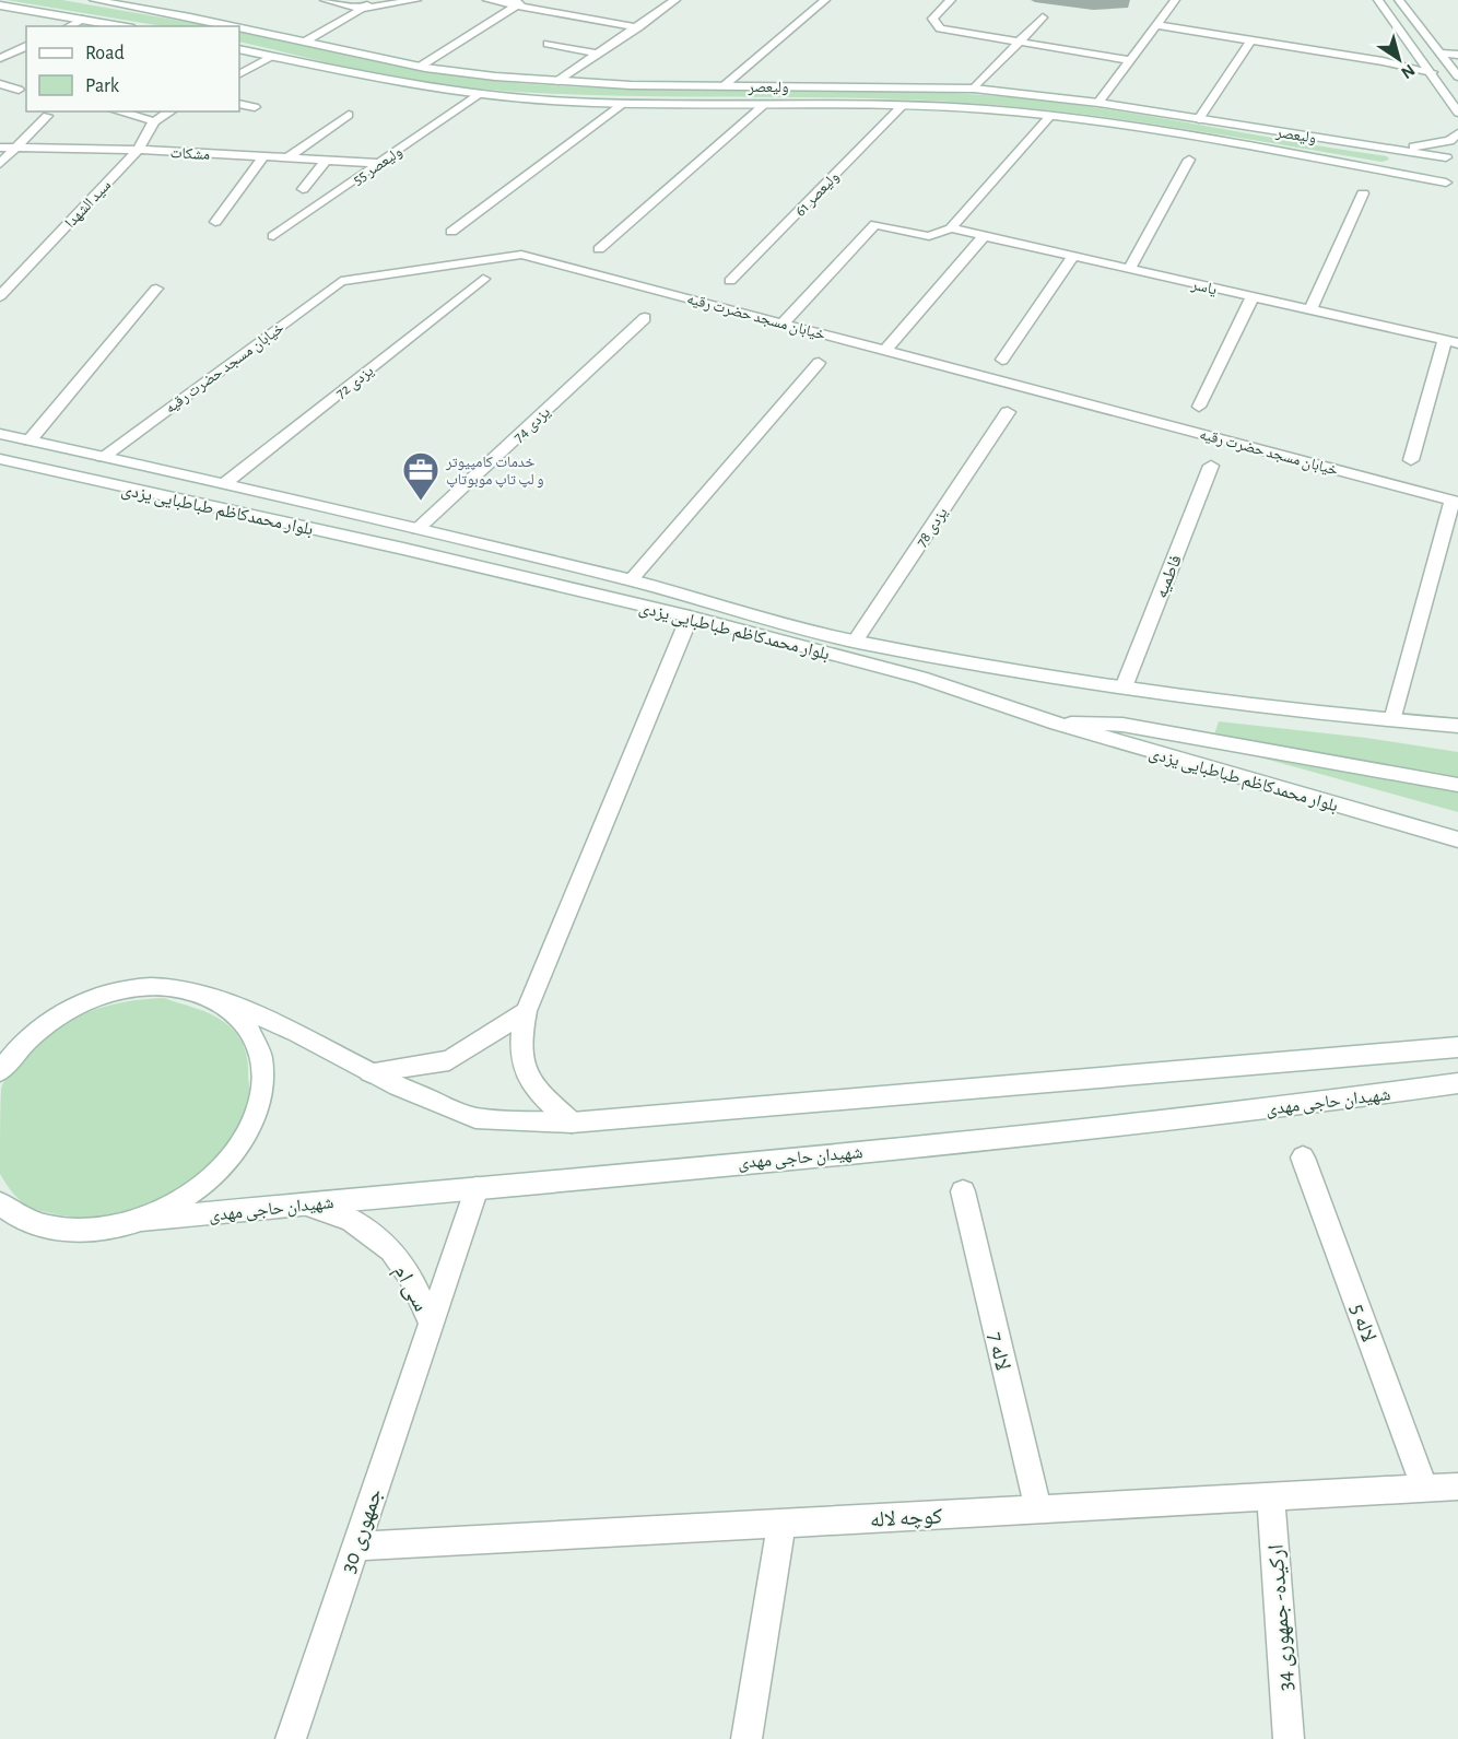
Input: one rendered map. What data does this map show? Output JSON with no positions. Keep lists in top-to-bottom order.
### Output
{
  "streets": {
    "street": [
      "ولیعصر",
      "مشکات",
      "ولیعصر 55",
      "ولیعصر 61",
      "سید الشهدا",
      "یاسر",
      "خیابان مسجد حضرت رقیه",
      "یزدی 72",
      "یزدی 74",
      "بلوار محمدکاظم طباطبایی یزدی",
      "یزدی 78",
      "فاطمیه",
      "شهیدان حاجی مهدی",
      "سی ام",
      "لاله 5",
      "لاله 7",
      "کوچه لاله",
      "جمهوری 30",
      "ارکیده- جمهوری 34"
    ]
  },
  "crossings": [
    ["ولیعصر", "ولیعصر 55"],
    ["ولیعصر", "ولیعصر 61"],
    ["مشکات", "ولیعصر 55"],
    ["مشکات", "سید الشهدا"],
    ["خیابان مسجد حضرت رقیه", "بلوار محمدکاظم طباطبایی یزدی"],
    ["یزدی 72", "بلوار محمدکاظم طباطبایی یزدی"],
    ["یزدی 74", "بلوار محمدکاظم طباطبایی یزدی"],
    ["بلوار محمدکاظم طباطبایی یزدی", "یزدی 78"],
    ["بلوار محمدکاظم طباطبایی یزدی", "فاطمیه"],
    ["شهیدان حاجی مهدی", "سی ام"],
    ["سی ام", "جمهوری 30"],
    ["لاله 5", "کوچه لاله"],
    ["لاله 7", "کوچه لاله"],
    ["کوچه لاله", "جمهوری 30"],
    ["کوچه لاله", "ارکیده- جمهوری 34"]
  ],
  "places": {
    "office": ["خدمات کامپیوتر و لپ تاپ موبوتاپ"]
  },
  "legend": ["Road", "Park"],
  "north": "bottom right"
}
